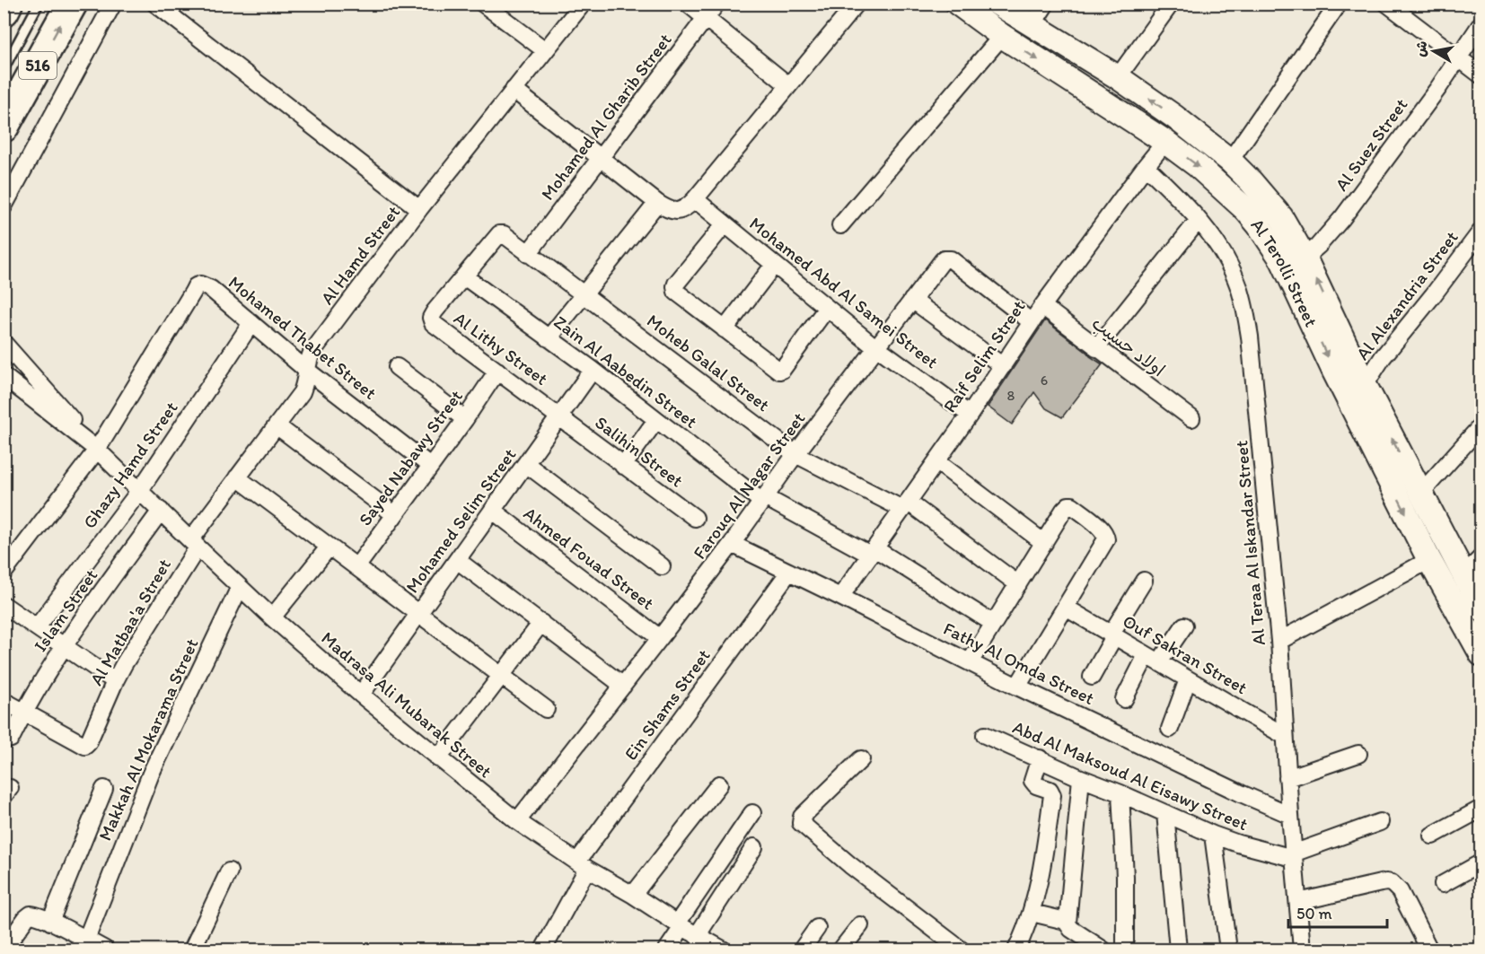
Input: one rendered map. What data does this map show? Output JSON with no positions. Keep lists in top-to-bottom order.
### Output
{
  "streets": {
    "highway": ["516"],
    "street": [
      "Mohamed Al Gharib Street",
      "Al Suez Street",
      "Al Hamd Street",
      "Al Terolli Street",
      "Mohamed Abd Al Samei Street",
      "Al Alexandria Street",
      "Mohamed Thabet Street",
      "اولاد حسيب",
      "Al Lithy Street",
      "Raif Selim Street",
      "Moheb Galal Street",
      "Zain Al Aabedin Street",
      "Salihin Street",
      "Sayed Nabawy Street",
      "Ghazy Hamd Street",
      "Farouq Al Nagar Street",
      "Mohamed Selim Street",
      "Al Teraa Al Iskandar Street",
      "Ahmed Fouad Street",
      "Islam Street",
      "Al Matbaa'a Street",
      "Ouf Sakran Street",
      "Fathy Al Omda Street",
      "Madrasa Ali Mubarak Street",
      "Ein Shams Street",
      "Makkah Al Mokarama Street",
      "Abd Al Maksoud Al Eisawy Street"
    ]
  },
  "crossings": [
    ["Mohamed Al Gharib Street", "Moheb Galal Street"],
    ["Al Suez Street", "Al Terolli Street"],
    ["Al Hamd Street", "Mohamed Thabet Street"],
    ["Al Hamd Street", "Al Matbaa'a Street"],
    ["Al Hamd Street", "Madrasa Ali Mubarak Street"],
    ["Al Terolli Street", "Al Alexandria Street"],
    ["Al Terolli Street", "Raif Selim Street"],
    ["Mohamed Abd Al Samei Street", "Raif Selim Street"],
    ["Mohamed Abd Al Samei Street", "Farouq Al Nagar Street"],
    ["Mohamed Thabet Street", "Sayed Nabawy Street"],
    ["Mohamed Thabet Street", "Ghazy Hamd Street"],
    ["Mohamed Thabet Street", "Madrasa Ali Mubarak Street"],
    ["اولاد حسيب", "Raif Selim Street"],
    ["Al Lithy Street", "Moheb Galal Street"],
    ["Al Lithy Street", "Zain Al Aabedin Street"],
    ["Al Lithy Street", "Salihin Street"],
    ["Al Lithy Street", "Sayed Nabawy Street"],
    ["Al Lithy Street", "Mohamed Selim Street"],
    ["Raif Selim Street", "Moheb Galal Street"],
    ["Raif Selim Street", "Zain Al Aabedin Street"],
    ["Raif Selim Street", "Farouq Al Nagar Street"],
    ["Raif Selim Street", "Al Teraa Al Iskandar Street"],
    ["Raif Selim Street", "Fathy Al Omda Street"],
    ["Moheb Galal Street", "Farouq Al Nagar Street"],
    ["Zain Al Aabedin Street", "Farouq Al Nagar Street"],
    ["Zain Al Aabedin Street", "Mohamed Selim Street"],
    ["Salihin Street", "Mohamed Selim Street"],
    ["Ghazy Hamd Street", "Madrasa Ali Mubarak Street"],
    ["Farouq Al Nagar Street", "Ahmed Fouad Street"],
    ["Farouq Al Nagar Street", "Fathy Al Omda Street"],
    ["Farouq Al Nagar Street", "Madrasa Ali Mubarak Street"],
    ["Mohamed Selim Street", "Ahmed Fouad Street"],
    ["Mohamed Selim Street", "Madrasa Ali Mubarak Street"],
    ["Al Teraa Al Iskandar Street", "Ouf Sakran Street"],
    ["Al Teraa Al Iskandar Street", "Fathy Al Omda Street"],
    ["Al Teraa Al Iskandar Street", "Abd Al Maksoud Al Eisawy Street"],
    ["Islam Street", "Al Matbaa'a Street"],
    ["Islam Street", "Madrasa Ali Mubarak Street"],
    ["Al Matbaa'a Street", "Madrasa Ali Mubarak Street"],
    ["Fathy Al Omda Street", "Ein Shams Street"],
    ["Madrasa Ali Mubarak Street", "Ein Shams Street"],
    ["Madrasa Ali Mubarak Street", "Makkah Al Mokarama Street"]
  ],
  "house_numbers": ["6", "8"],
  "scale_bar": "50 m",
  "north": "left"
}
